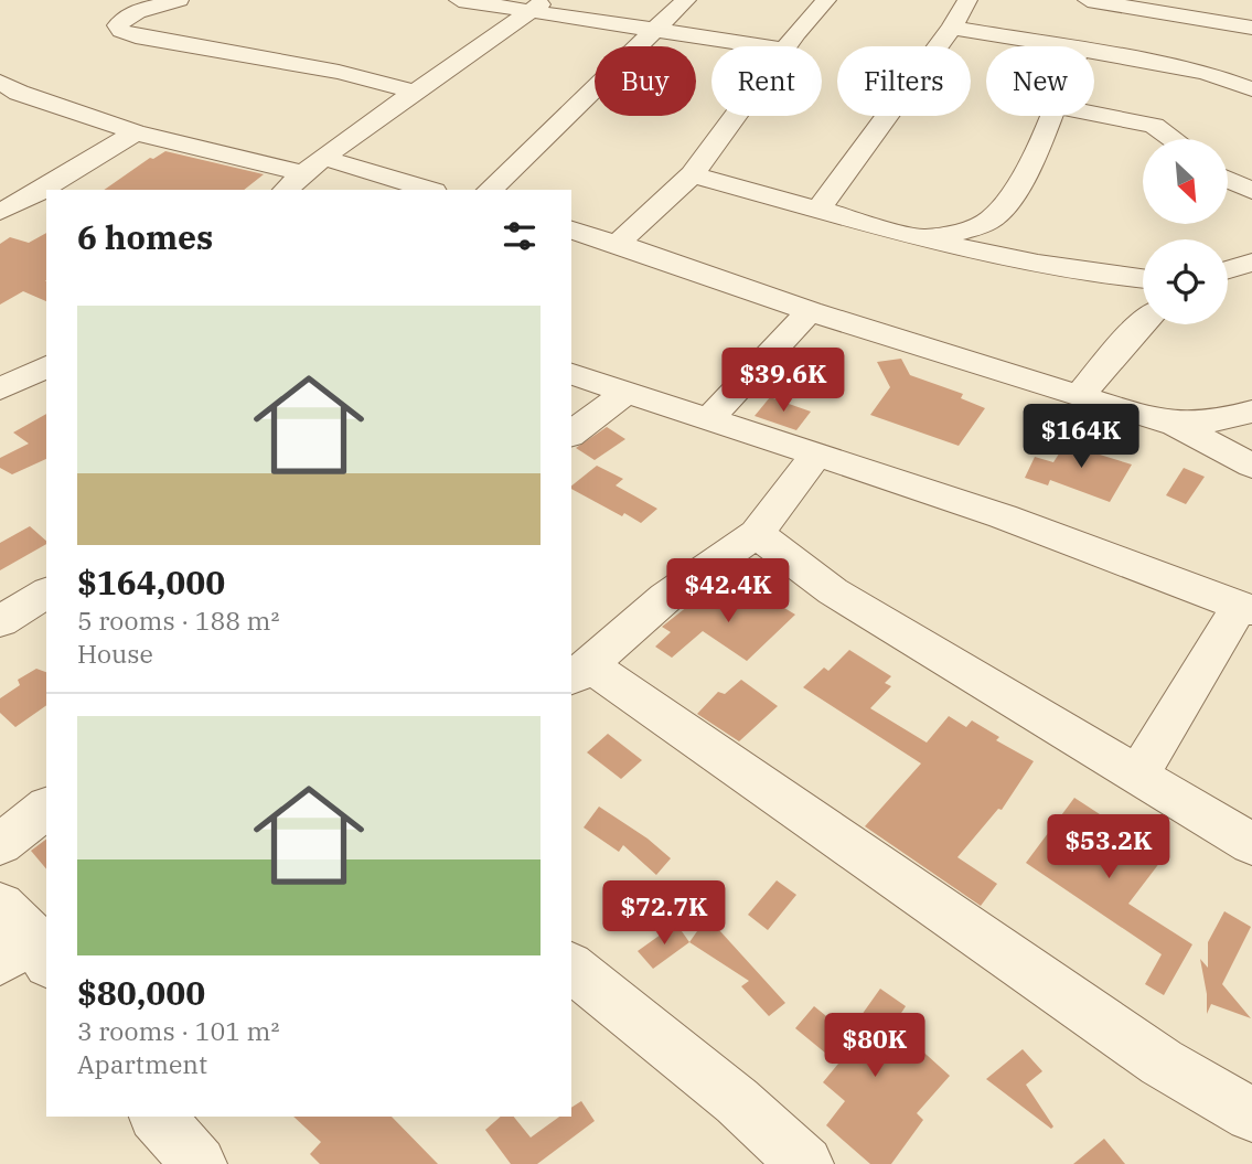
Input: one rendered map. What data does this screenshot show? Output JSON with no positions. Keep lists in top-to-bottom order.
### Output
{
  "north": "bottom right",
  "page": {
    "chip": [
      "Buy",
      "Rent",
      "Filters",
      "New"
    ],
    "heading": "6 homes",
    "list": [
      {
        "name": "$164,000",
        "note": "5 rooms · 188 m² · House"
      },
      {
        "name": "$80,000",
        "note": "3 rooms · 101 m² · Apartment"
      }
    ],
    "price": [
      "$39.6K",
      "$164K",
      "$42.4K",
      "$53.2K",
      "$72.7K",
      "$80K"
    ]
  }
}
